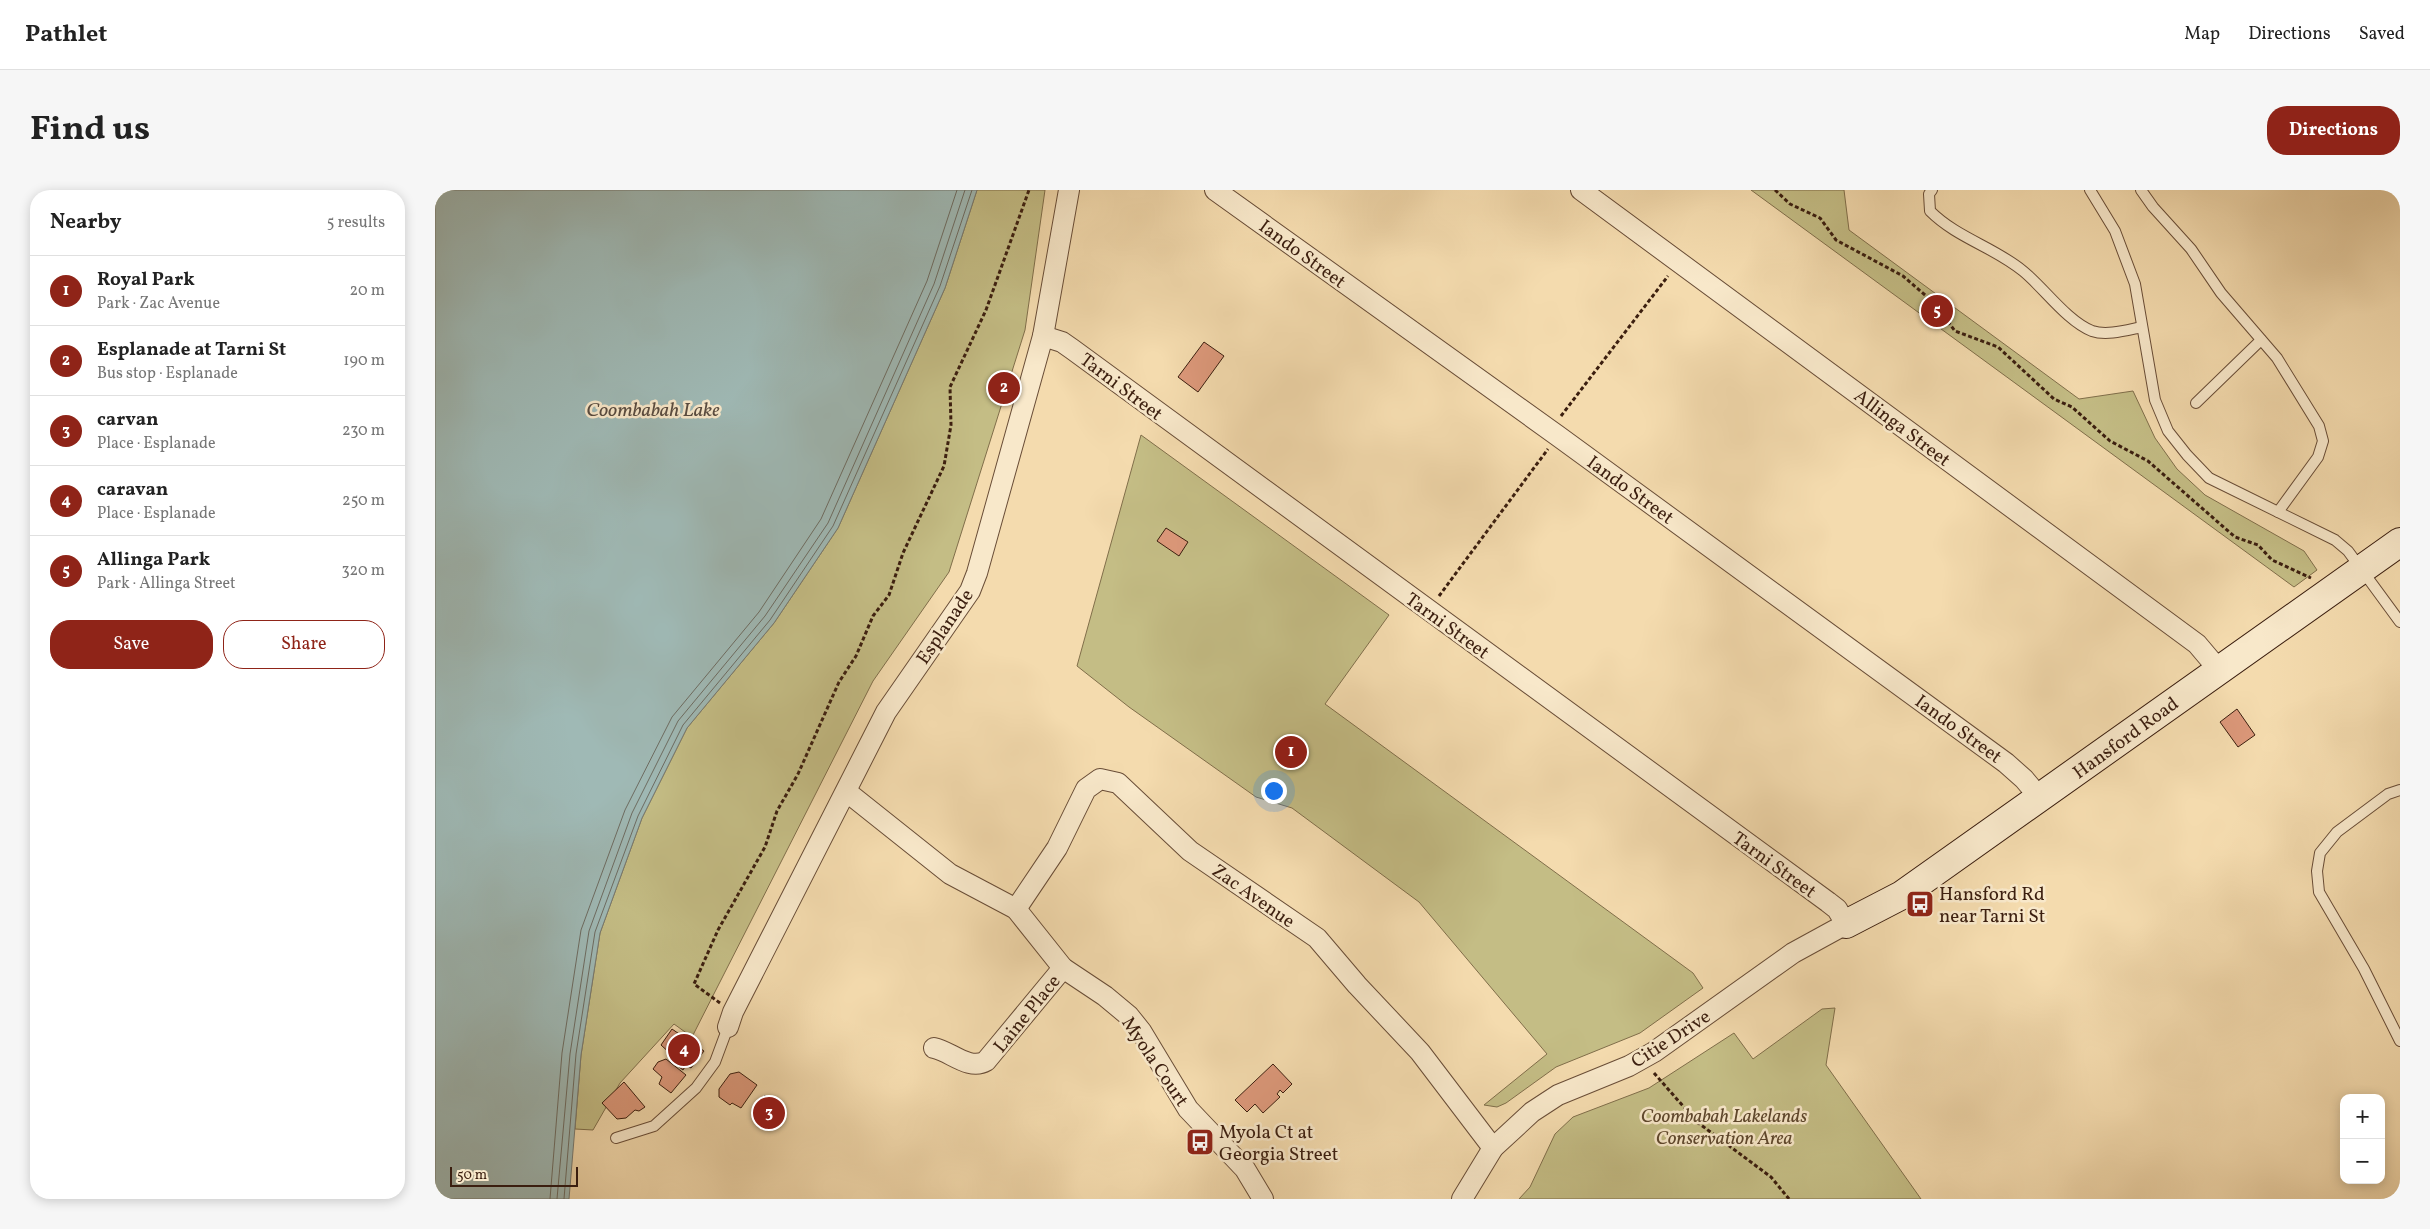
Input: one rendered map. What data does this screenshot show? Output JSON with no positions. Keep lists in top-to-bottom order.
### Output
{
  "streets": {
    "street": [
      "Iando Street",
      "Tarni Street",
      "Allinga Street",
      "Esplanade",
      "Hansford Road",
      "Zac Avenue",
      "Laine Place",
      "Citie Drive",
      "Myola Court"
    ]
  },
  "crossings": [
    ["Iando Street", "Hansford Road"],
    ["Tarni Street", "Esplanade"],
    ["Tarni Street", "Hansford Road"],
    ["Tarni Street", "Citie Drive"],
    ["Allinga Street", "Hansford Road"],
    ["Esplanade", "Myola Court"],
    ["Hansford Road", "Citie Drive"],
    ["Zac Avenue", "Citie Drive"],
    ["Zac Avenue", "Myola Court"],
    ["Laine Place", "Myola Court"]
  ],
  "water": ["Coombabah Lake"],
  "parks": ["Coombabah Lakelands Conservation Area"],
  "places": {
    "bus stop": ["Hansford Rd near Tarni St", "Myola Ct at Georgia Street"]
  },
  "scale_bar": "50 m",
  "page": {
    "header": "Pathlet",
    "nav": ["Map", "Directions", "Saved"],
    "title": "Find us",
    "buttons": [
      "Directions",
      ["Save", "Share"]
    ],
    "heading": ["Nearby", "5 results"],
    "list": [
      {
        "mark": "1",
        "name": "Royal Park",
        "note": "Park · Zac Avenue",
        "value": "20 m"
      },
      {
        "mark": "2",
        "name": "Esplanade at Tarni St",
        "note": "Bus stop · Esplanade",
        "value": "190 m"
      },
      {
        "mark": "3",
        "name": "carvan",
        "note": "Place · Esplanade",
        "value": "230 m"
      },
      {
        "mark": "4",
        "name": "caravan",
        "note": "Place · Esplanade",
        "value": "250 m"
      },
      {
        "mark": "5",
        "name": "Allinga Park",
        "note": "Park · Allinga Street",
        "value": "320 m"
      }
    ],
    "pins": [
      "5",
      "2",
      "1",
      "4",
      "3"
    ],
    "map_buttons": ["+", "−"],
    "scale": "50 m"
  }
}
